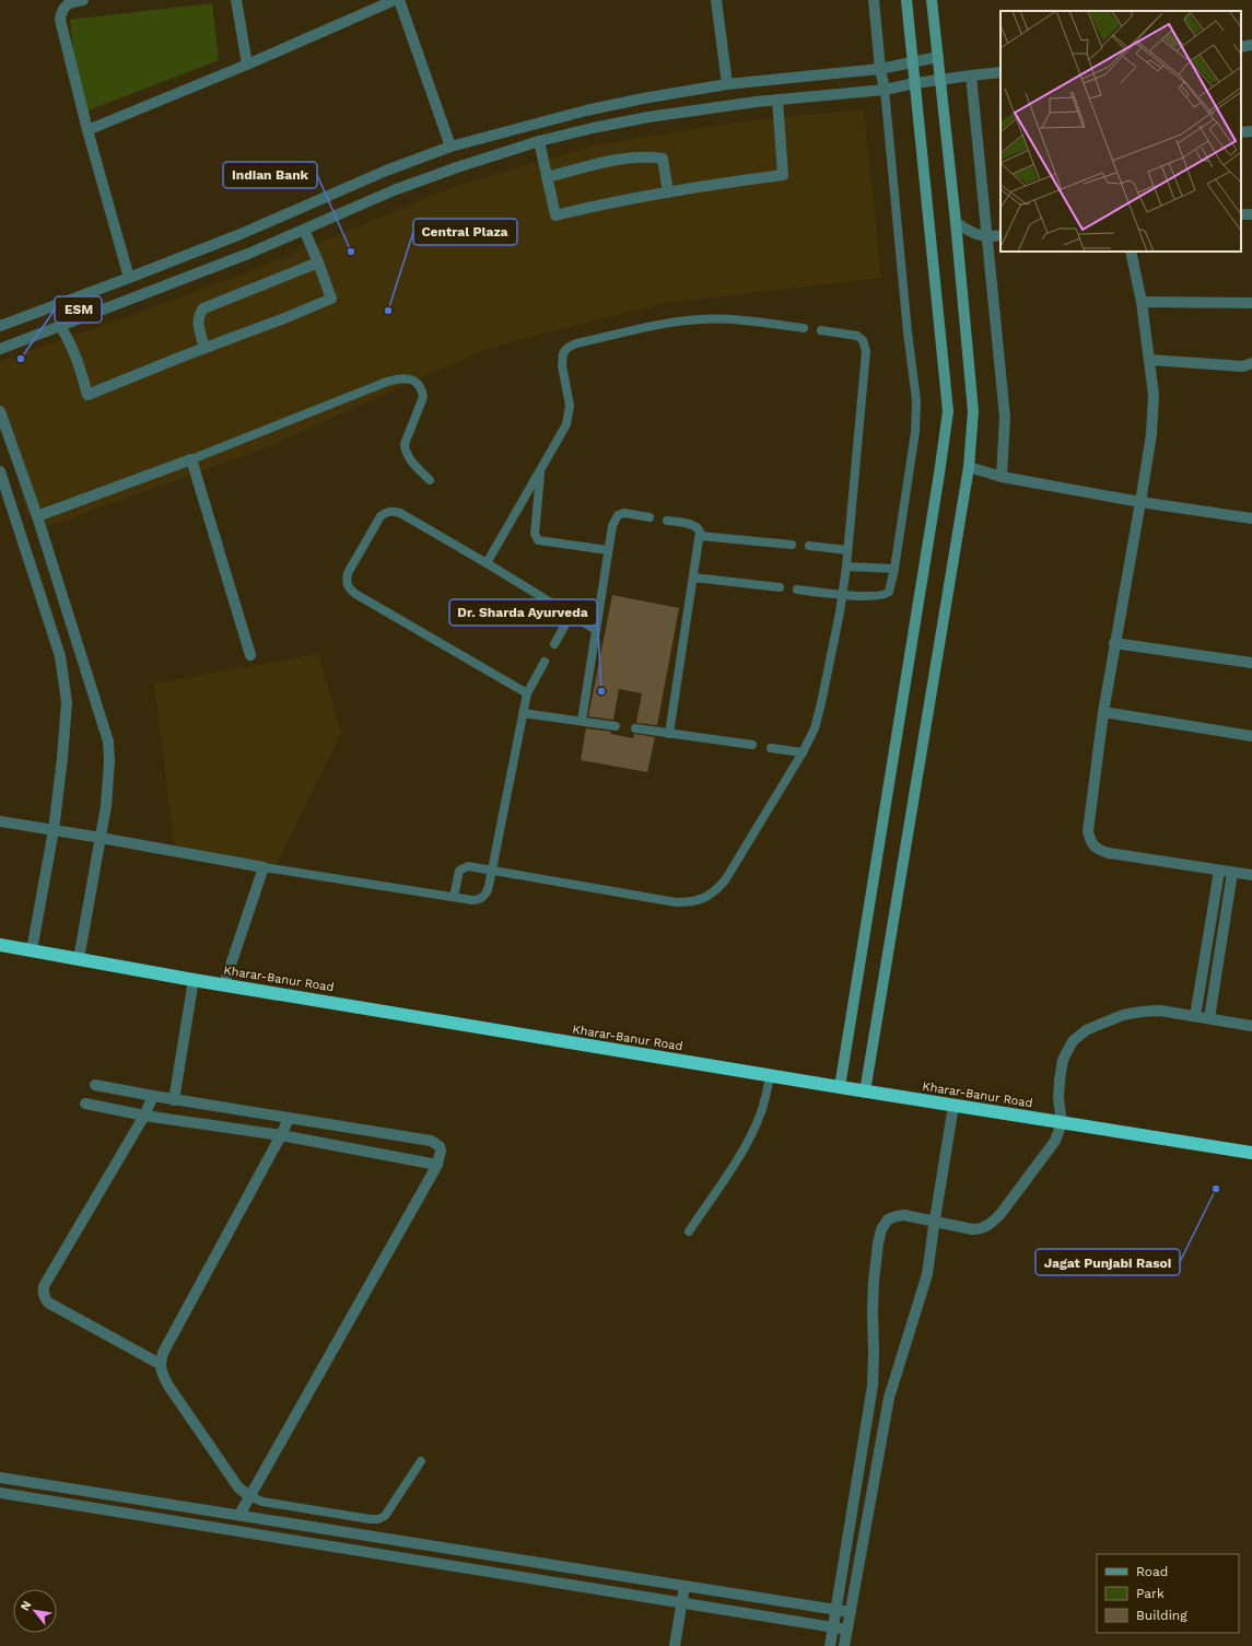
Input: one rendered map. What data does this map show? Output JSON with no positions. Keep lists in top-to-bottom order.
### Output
{
  "streets": {
    "highway": ["Kharar-Banur Road"]
  },
  "places": [
    "Indian Bank",
    "Central Plaza",
    "ESM",
    "Dr. Sharda Ayurveda",
    "Jagat Punjabi Rasoi"
  ],
  "legend": ["Road", "Park", "Building"],
  "north": "top left"
}
